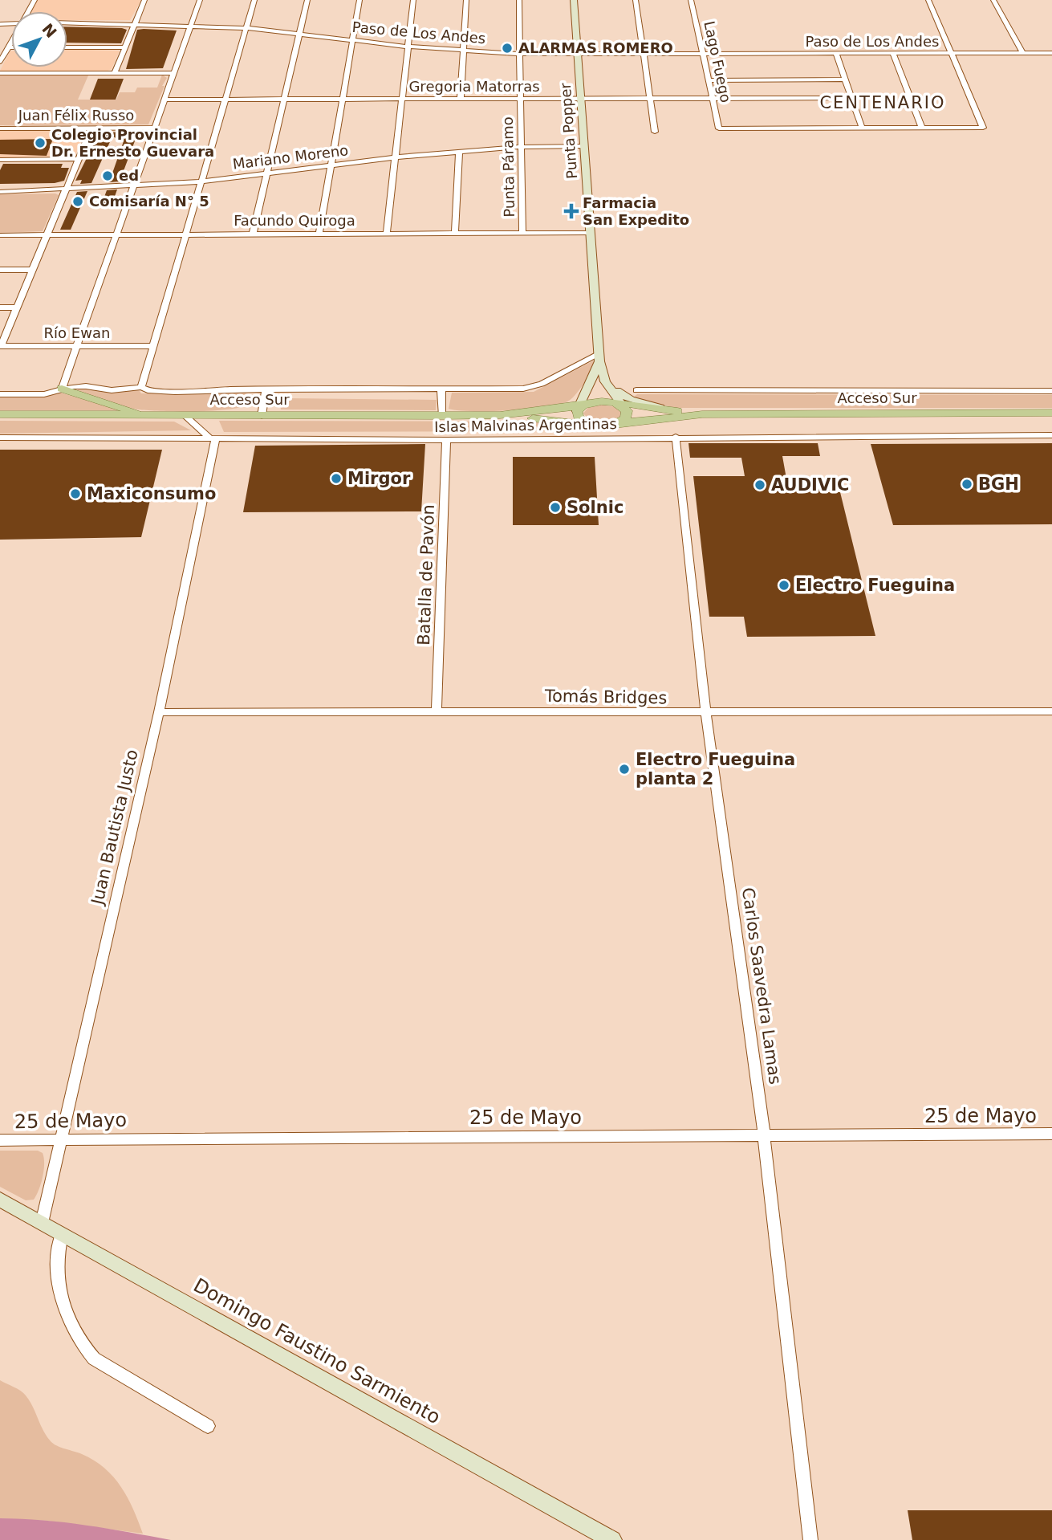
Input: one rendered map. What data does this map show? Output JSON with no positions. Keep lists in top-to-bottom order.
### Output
{
  "streets": {
    "main road": ["Acceso Sur"],
    "street": [
      "Paso de Los Andes",
      "Lago Fuego",
      "Gregoria Matorras",
      "Juan Félix Russo",
      "Punta Popper",
      "Mariano Moreno",
      "Punta Páramo",
      "Facundo Quiroga",
      "Río Ewan",
      "Islas Malvinas Argentinas",
      "Batalla de Pavón",
      "Tomás Bridges",
      "Juan Bautista Justo",
      "Carlos Saavedra Lamas",
      "25 de Mayo",
      "Domingo Faustino Sarmiento"
    ]
  },
  "crossings": [
    ["Paso de Los Andes", "Lago Fuego"],
    ["Paso de Los Andes", "Punta Popper"],
    ["Paso de Los Andes", "Punta Páramo"],
    ["Lago Fuego", "Gregoria Matorras"],
    ["Gregoria Matorras", "Punta Popper"],
    ["Gregoria Matorras", "Punta Páramo"],
    ["Punta Popper", "Mariano Moreno"],
    ["Punta Popper", "Facundo Quiroga"],
    ["Punta Popper", "Acceso Sur"],
    ["Mariano Moreno", "Punta Páramo"],
    ["Punta Páramo", "Facundo Quiroga"],
    ["Islas Malvinas Argentinas", "Batalla de Pavón"],
    ["Islas Malvinas Argentinas", "Juan Bautista Justo"],
    ["Islas Malvinas Argentinas", "Carlos Saavedra Lamas"],
    ["Batalla de Pavón", "Tomás Bridges"],
    ["Tomás Bridges", "Juan Bautista Justo"],
    ["Tomás Bridges", "Carlos Saavedra Lamas"],
    ["Juan Bautista Justo", "25 de Mayo"],
    ["Juan Bautista Justo", "Domingo Faustino Sarmiento"],
    ["Carlos Saavedra Lamas", "25 de Mayo"]
  ],
  "districts": ["CENTENARIO"],
  "places": {
    "other": [
      "ALARMAS ROMERO",
      "Colegio Provincial Dr. Ernesto Guevara",
      "ed",
      "Comisaría N° 5",
      "Mirgor",
      "BGH",
      "AUDIVIC",
      "Maxiconsumo",
      "Solnic",
      "Electro Fueguina",
      "Electro Fueguina planta 2"
    ],
    "health": ["Farmacia San Expedito"]
  },
  "north": "top right"
}
